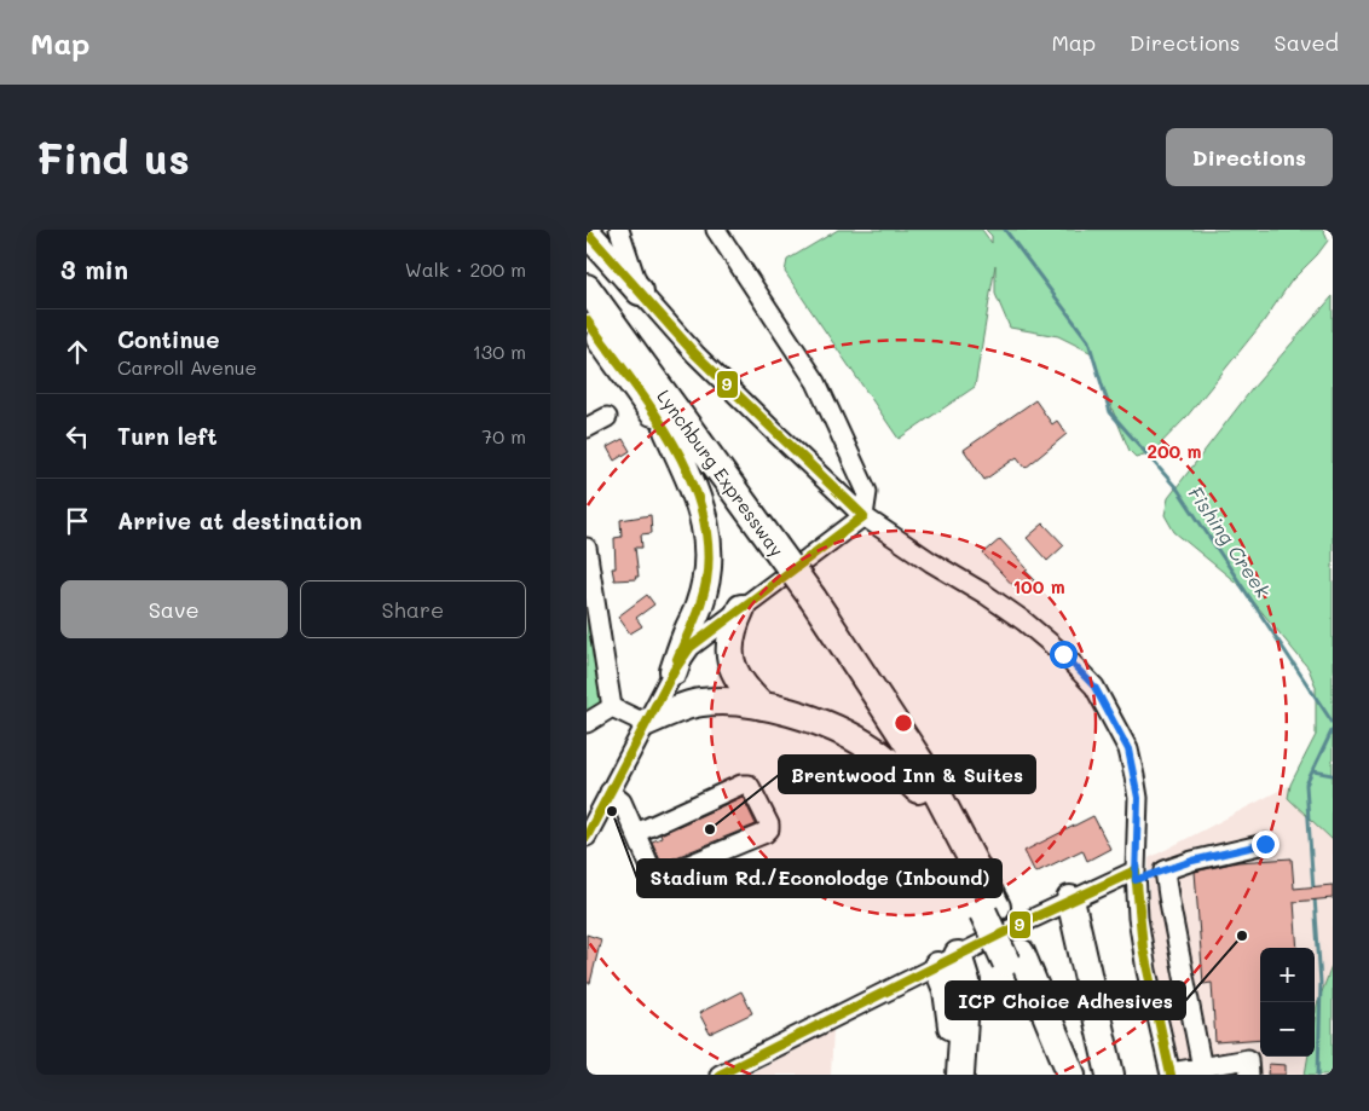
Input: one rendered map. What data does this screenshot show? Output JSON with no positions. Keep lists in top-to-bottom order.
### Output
{
  "streets": {
    "highway": ["Lynchburg Expressway"]
  },
  "water": ["Fishing Creek"],
  "places": ["Stadium Rd./Econolodge (Inbound)", "Brentwood Inn & Suites", "ICP Choice Adhesives"],
  "lines": ["transit line 9"],
  "page": {
    "header": "Map",
    "nav": ["Map", "Directions", "Saved"],
    "buttons": [
      "Directions",
      ["Save", "Share"]
    ],
    "title": "Find us",
    "heading": ["3 min", "Walk · 200 m"],
    "list": [
      ["Continue", "Carroll Avenue", "130 m"],
      ["Turn left", "70 m"],
      "Arrive at destination"
    ],
    "map_buttons": ["+", "−"]
  },
  "rings": ["200 m", "100 m"]
}
